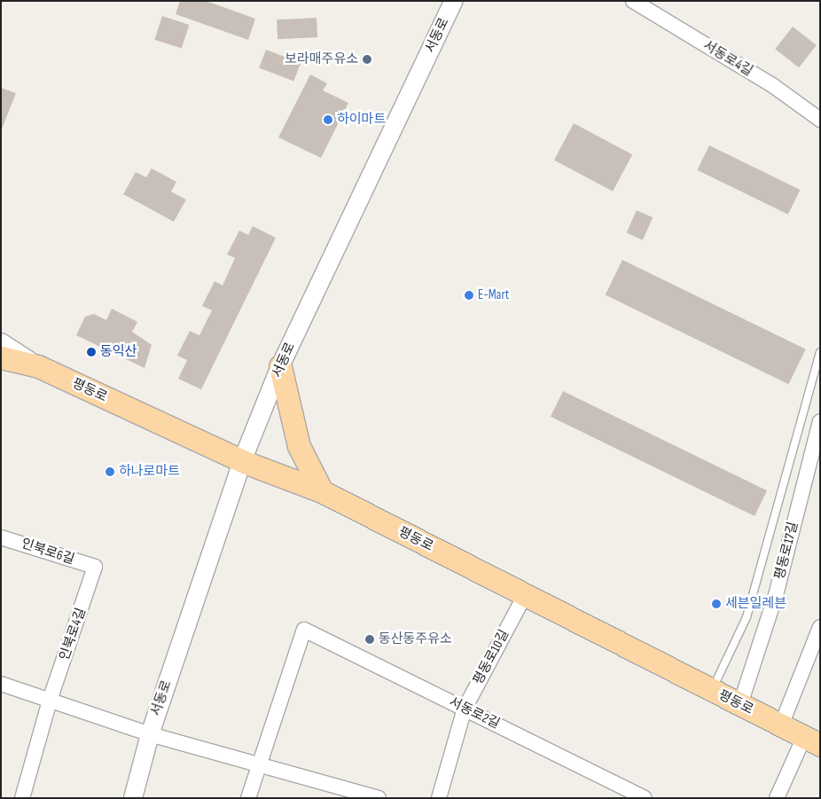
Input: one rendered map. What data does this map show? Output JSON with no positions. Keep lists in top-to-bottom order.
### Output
{
  "streets": {
    "main road": ["평동로"],
    "street": [
      "서동로",
      "서동로4길",
      "평동로17길",
      "인북로6길",
      "인북로4길",
      "평동로10길",
      "서동로2길"
    ]
  },
  "crossings": [
    ["서동로", "평동로"],
    ["서동로", "서동로2길"],
    ["평동로", "평동로17길"],
    ["평동로", "평동로10길"],
    ["인북로6길", "인북로4길"],
    ["평동로10길", "서동로2길"]
  ],
  "places": [
    "보라매주유소",
    "하이마트",
    "E-Mart",
    "동익산",
    "하나로마트",
    "세븐일레븐",
    "동산동주유소"
  ]
}
